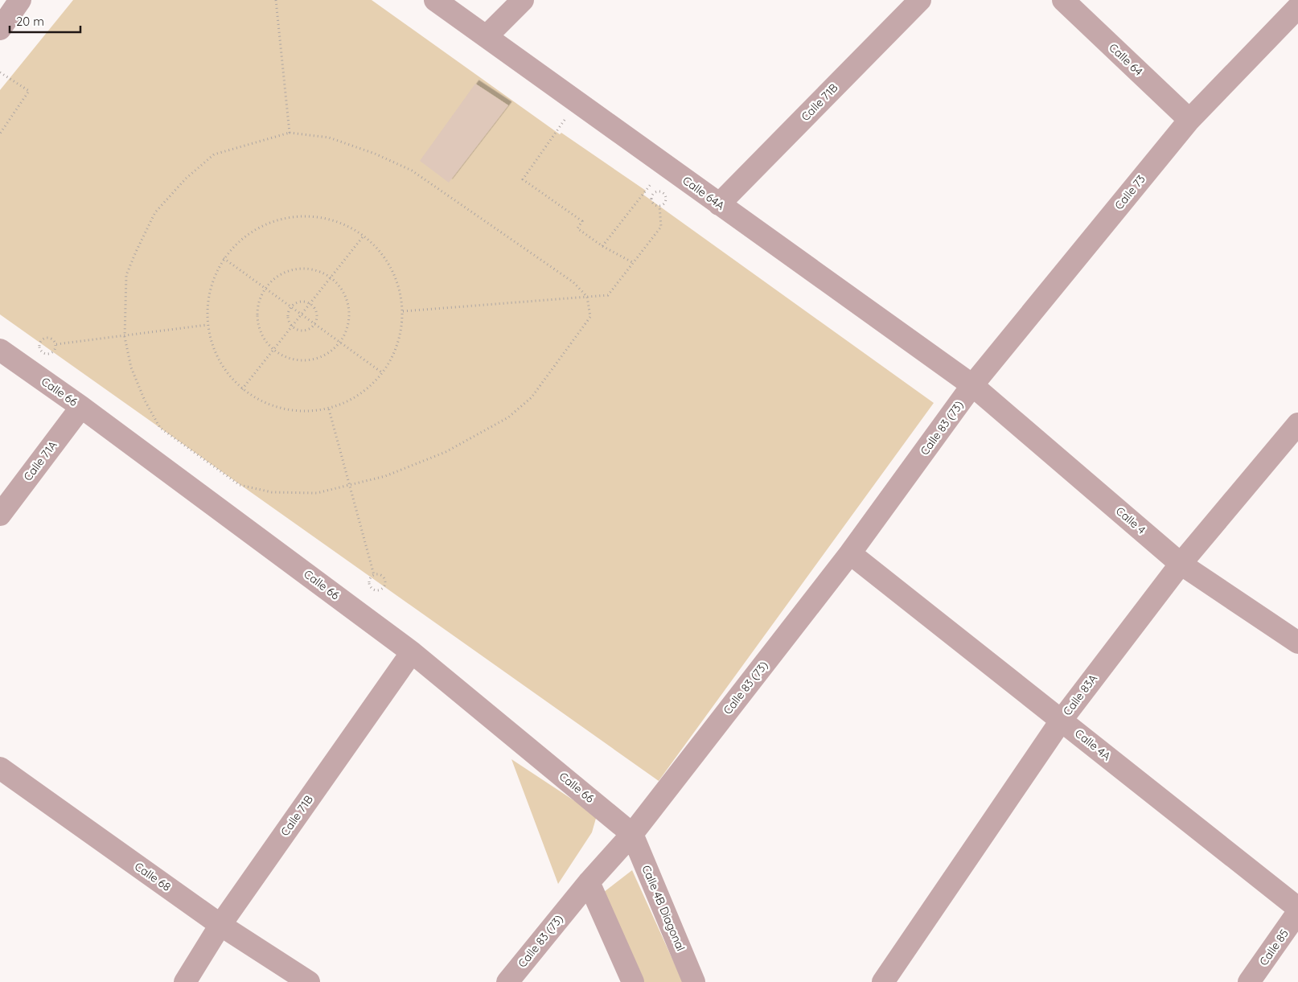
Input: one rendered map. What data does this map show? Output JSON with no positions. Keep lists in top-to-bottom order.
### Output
{
  "streets": {
    "street": [
      "Calle 64",
      "Calle 71B",
      "Calle 73",
      "Calle 64A",
      "Calle 66",
      "Calle 83 (73)",
      "Calle 71A",
      "Calle 4",
      "Calle 83A",
      "Calle 4A",
      "Calle 68",
      "Calle 4B Diagonal",
      "Calle 85"
    ]
  },
  "crossings": [
    ["Calle 64", "Calle 73"],
    ["Calle 71B", "Calle 64A"],
    ["Calle 71B", "Calle 66"],
    ["Calle 71B", "Calle 68"],
    ["Calle 73", "Calle 64A"],
    ["Calle 73", "Calle 83 (73)"],
    ["Calle 73", "Calle 4"],
    ["Calle 64A", "Calle 83 (73)"],
    ["Calle 64A", "Calle 4"],
    ["Calle 66", "Calle 83 (73)"],
    ["Calle 66", "Calle 71A"],
    ["Calle 66", "Calle 4B Diagonal"],
    ["Calle 83 (73)", "Calle 4"],
    ["Calle 83 (73)", "Calle 4A"],
    ["Calle 83 (73)", "Calle 4B Diagonal"],
    ["Calle 4", "Calle 83A"],
    ["Calle 83A", "Calle 4A"]
  ],
  "scale_bar": "20 m"
}
